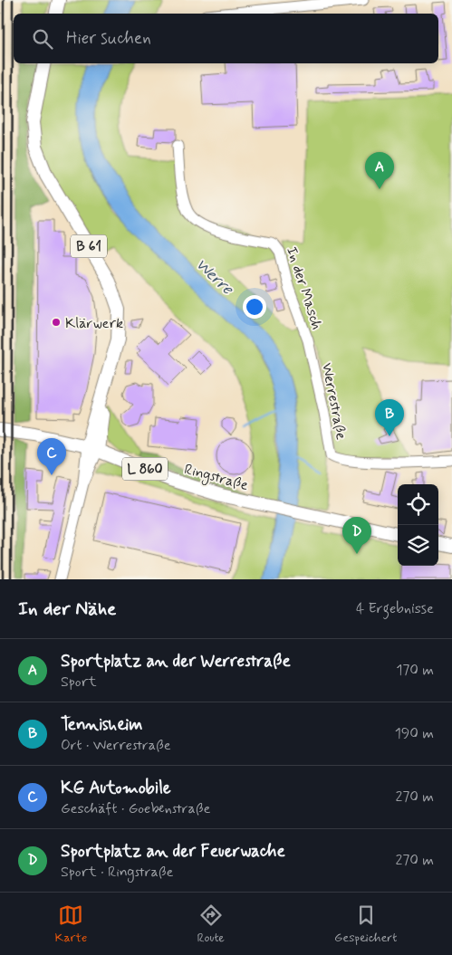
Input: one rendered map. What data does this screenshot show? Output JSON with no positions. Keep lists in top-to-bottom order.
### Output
{
  "streets": {
    "main road": ["B 61", "L 860", "Ringstraße"],
    "street": ["In der Masch", "Werrestraße"]
  },
  "crossings": [
    ["B 61", "Ringstraße"],
    ["In der Masch", "Werrestraße"]
  ],
  "water": ["Werre"],
  "places": ["Klärwerk"],
  "page": {
    "search": "Hier suchen",
    "pins": [
      "A",
      "B",
      "C",
      "D"
    ],
    "heading": ["In der Nähe", "4 Ergebnisse"],
    "list": [
      {
        "mark": "A",
        "name": "Sportplatz an der Werrestraße",
        "note": "Sport",
        "value": "170 m"
      },
      {
        "mark": "B",
        "name": "Tennisheim",
        "note": "Ort · Werrestraße",
        "value": "190 m"
      },
      {
        "mark": "C",
        "name": "KG Automobile",
        "note": "Geschäft · Goebenstraße",
        "value": "270 m"
      },
      {
        "mark": "D",
        "name": "Sportplatz an der Feuerwache",
        "note": "Sport · Ringstraße",
        "value": "270 m"
      }
    ],
    "nav": ["Karte", "Route", "Gespeichert"]
  }
}
